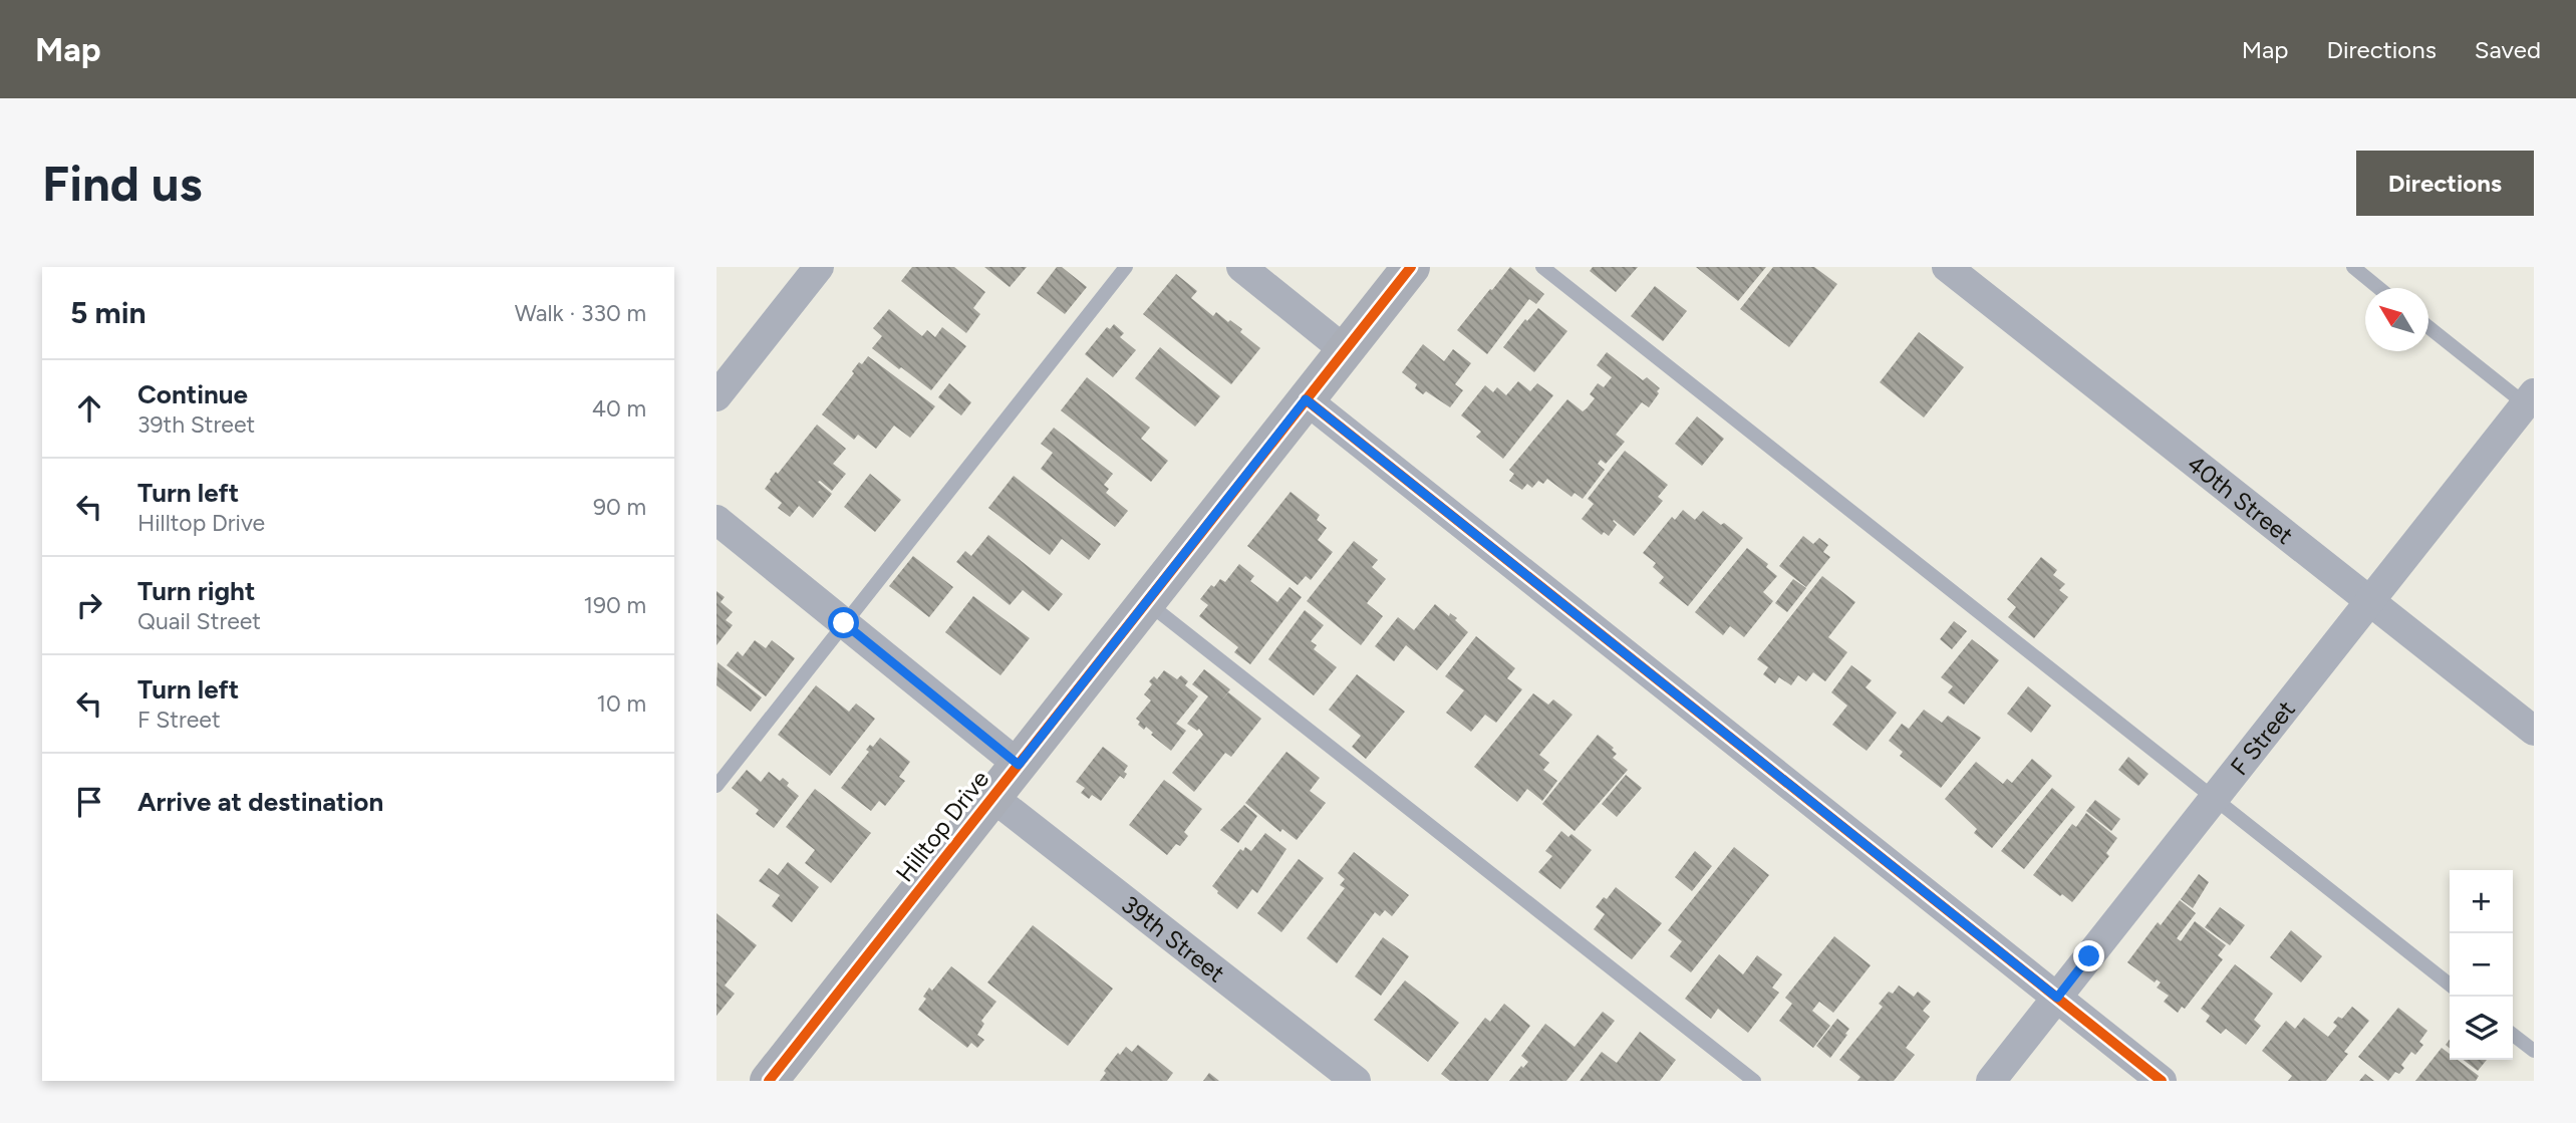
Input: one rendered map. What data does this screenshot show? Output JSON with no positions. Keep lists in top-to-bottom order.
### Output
{
  "streets": {
    "street": [
      "40th Street",
      "F Street",
      "Hilltop Drive",
      "39th Street"
    ]
  },
  "crossings": [
    ["40th Street", "F Street"],
    ["Hilltop Drive", "39th Street"]
  ],
  "north": "top left",
  "page": {
    "header": "Map",
    "nav": ["Map", "Directions", "Saved"],
    "buttons": "Directions",
    "title": "Find us",
    "heading": ["5 min", "Walk · 330 m"],
    "list": [
      ["Continue", "39th Street", "40 m"],
      ["Turn left", "Hilltop Drive", "90 m"],
      ["Turn right", "Quail Street", "190 m"],
      ["Turn left", "F Street", "10 m"],
      "Arrive at destination"
    ],
    "map_buttons": ["+", "−"]
  }
}
